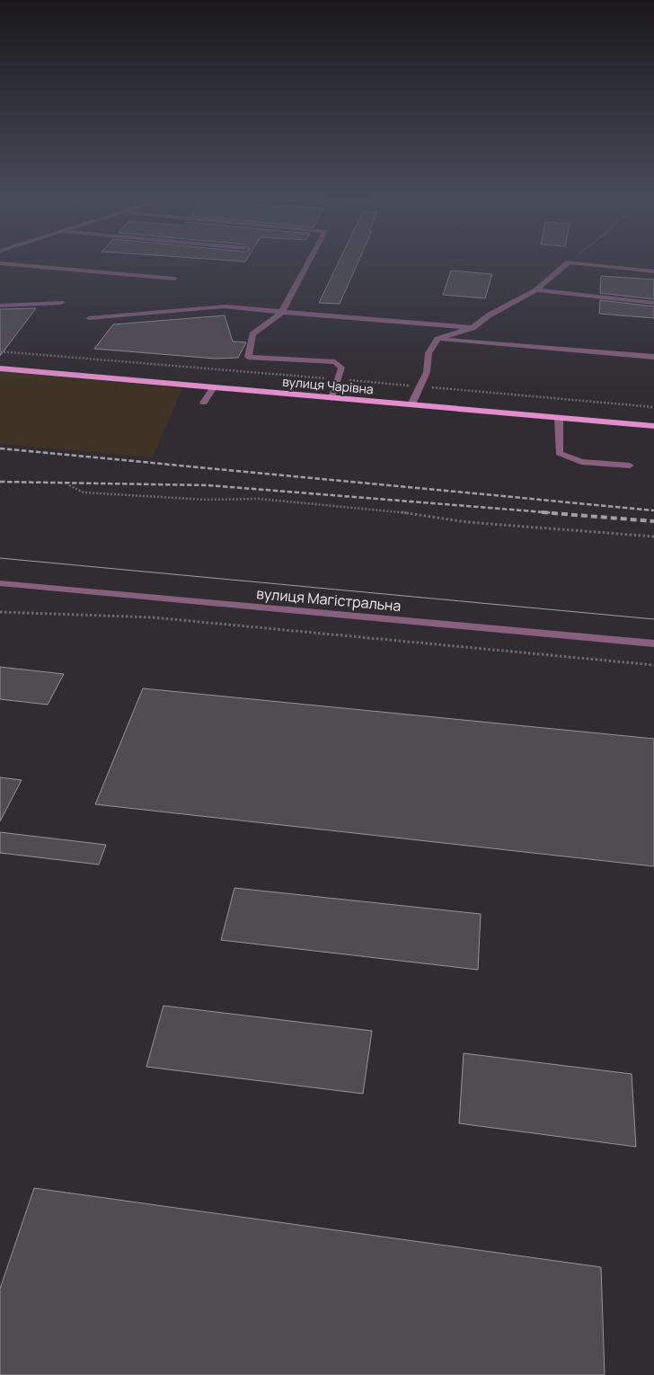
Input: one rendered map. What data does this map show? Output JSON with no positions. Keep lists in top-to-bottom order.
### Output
{
  "streets": {
    "main road": ["вулиця Чарівна"],
    "street": ["вулиця Магістральна"]
  }
}
